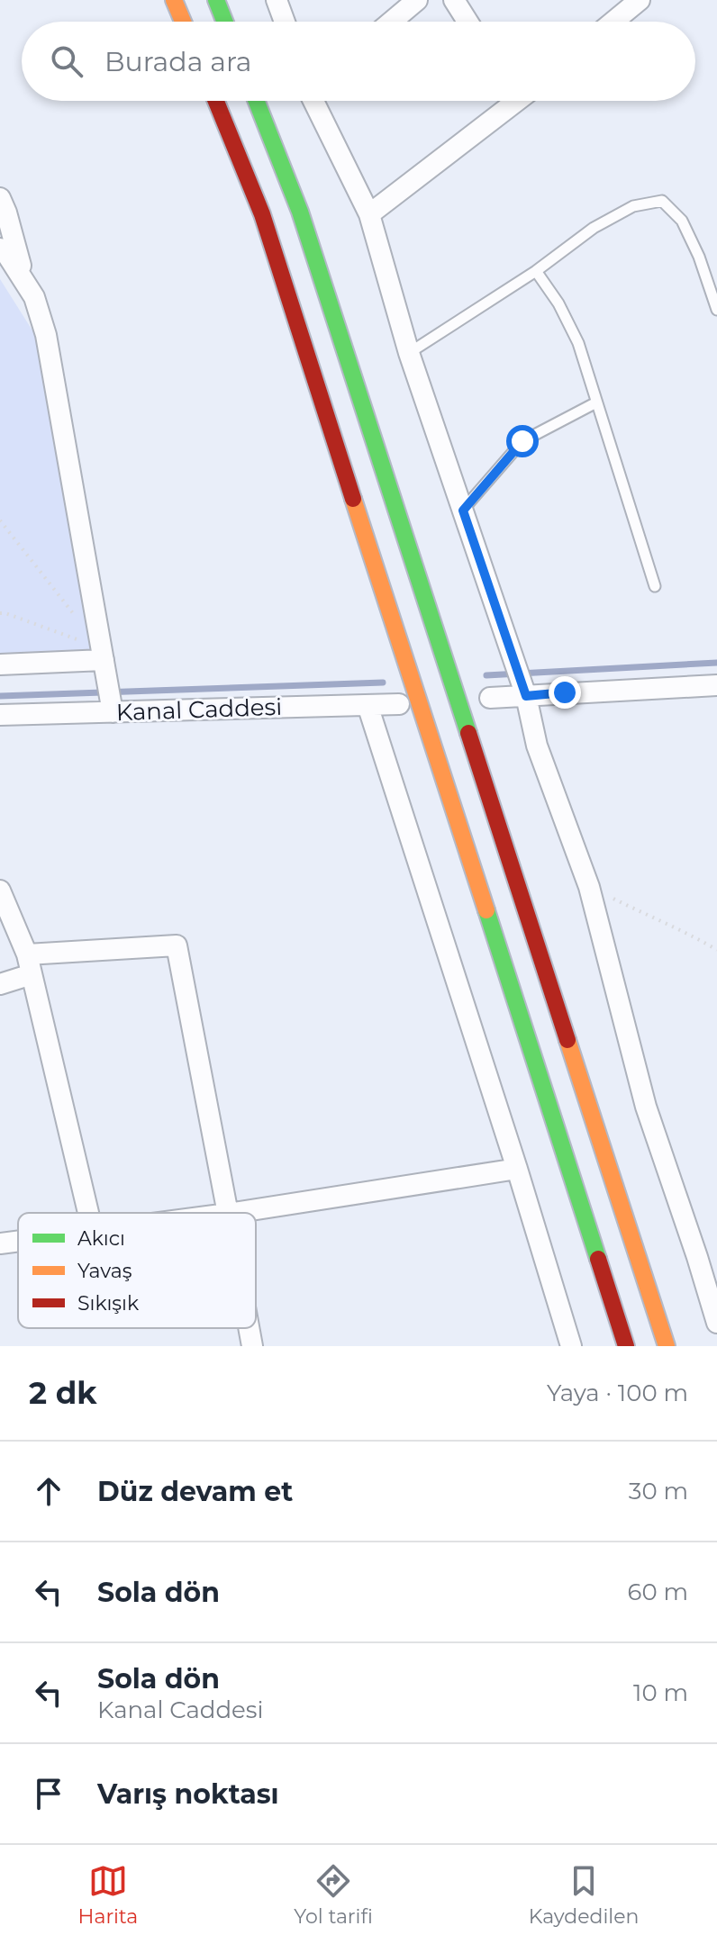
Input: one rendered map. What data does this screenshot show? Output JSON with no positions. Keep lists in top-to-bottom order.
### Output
{
  "streets": {
    "street": ["Kanal Caddesi"]
  },
  "legend": ["Akıcı", "Yavaş", "Sıkışık"],
  "page": {
    "search": "Burada ara",
    "heading": ["2 dk", "Yaya · 100 m"],
    "list": [
      ["Düz devam et", "30 m"],
      ["Sola dön", "60 m"],
      ["Sola dön", "Kanal Caddesi", "10 m"],
      "Varış noktası"
    ],
    "nav": ["Harita", "Yol tarifi", "Kaydedilen"]
  }
}
